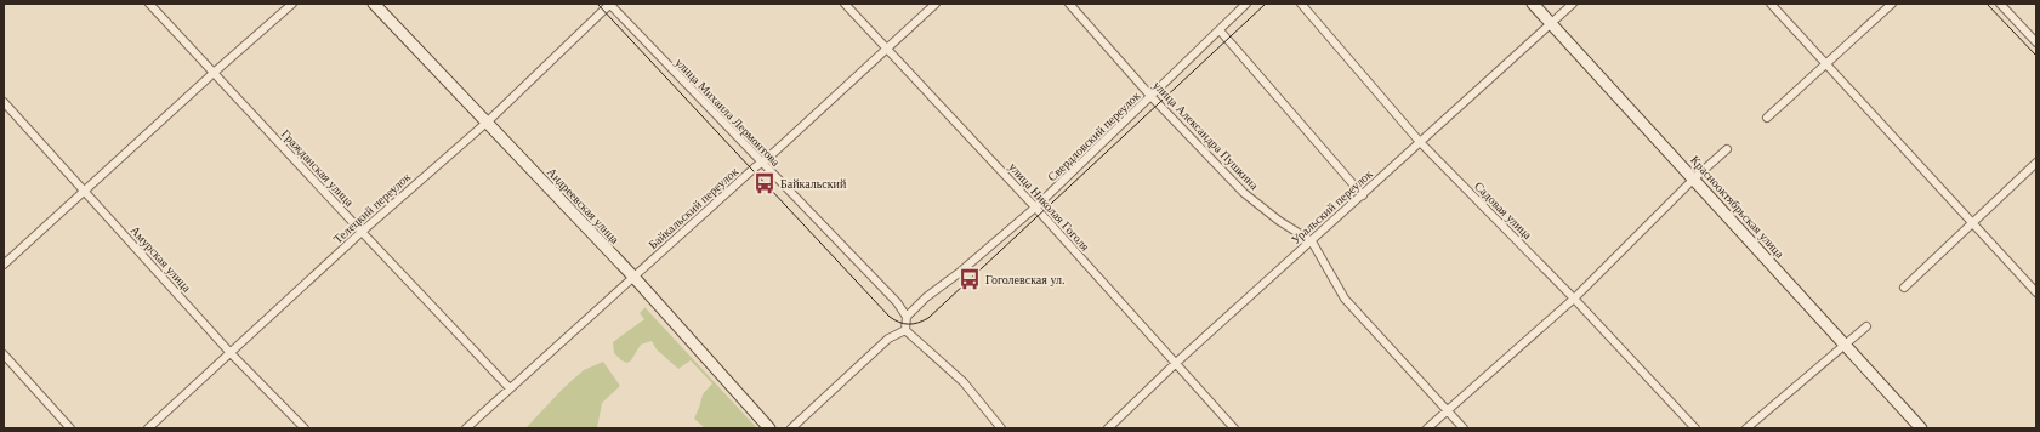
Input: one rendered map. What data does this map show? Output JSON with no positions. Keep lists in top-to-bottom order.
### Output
{
  "streets": {
    "street": [
      "улица Михаила Лермонтова",
      "улица Александра Пушкина",
      "Свердловский переулок",
      "Гражданская улица",
      "Андреевская улица",
      "улица Николая Гоголя",
      "Уральский переулок",
      "Краснооктябрьская улица",
      "Телецкий переулок",
      "Байкальский переулок",
      "Садовая улица",
      "Амурская улица"
    ]
  },
  "crossings": [
    ["улица Михаила Лермонтова", "Свердловский переулок"],
    ["улица Михаила Лермонтова", "Телецкий переулок"],
    ["улица Михаила Лермонтова", "Байкальский переулок"],
    ["улица Александра Пушкина", "Свердловский переулок"],
    ["улица Александра Пушкина", "Уральский переулок"],
    ["Свердловский переулок", "улица Николая Гоголя"],
    ["Гражданская улица", "Телецкий переулок"],
    ["Гражданская улица", "Байкальский переулок"],
    ["Андреевская улица", "Телецкий переулок"],
    ["Андреевская улица", "Байкальский переулок"],
    ["улица Николая Гоголя", "Уральский переулок"],
    ["улица Николая Гоголя", "Байкальский переулок"],
    ["Уральский переулок", "Краснооктябрьская улица"],
    ["Уральский переулок", "Садовая улица"],
    ["Телецкий переулок", "Амурская улица"]
  ],
  "places": {
    "bus stop": ["Байкальский", "Гоголевская ул."]
  }
}
